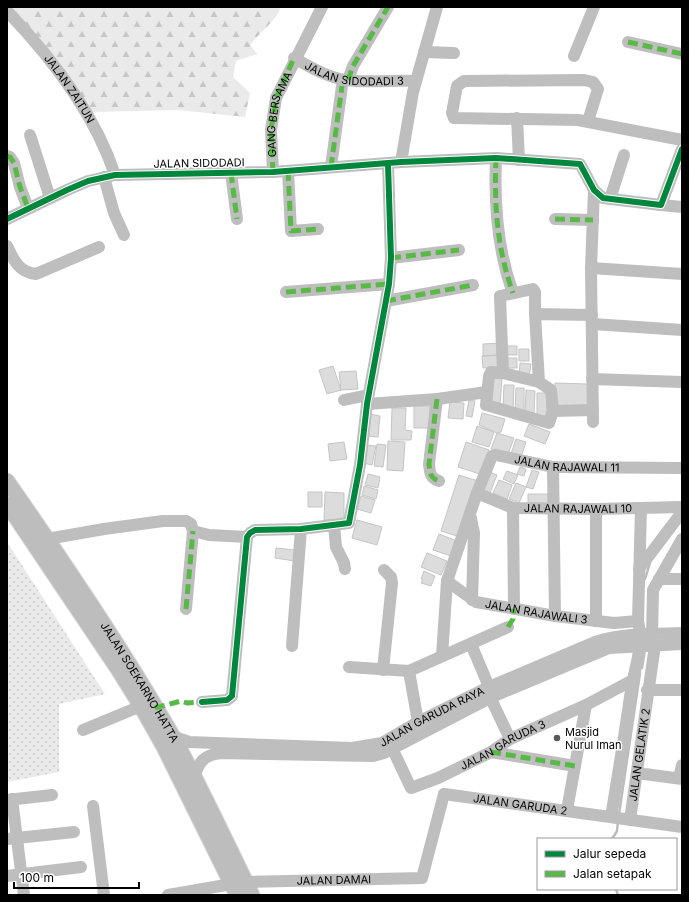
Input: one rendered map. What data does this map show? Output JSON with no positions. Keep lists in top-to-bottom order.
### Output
{
  "streets": {
    "main road": ["JALAN SOEKARNO HATTA"],
    "street": [
      "JALAN SIDODADI 3",
      "JALAN ZAITUN",
      "GANG BERSAMA",
      "JALAN SIDODADI",
      "JALAN RAJAWALI 11",
      "JALAN RAJAWALI 10",
      "JALAN RAJAWALI 3",
      "JALAN GARUDA RAYA",
      "JALAN GARUDA 3",
      "JALAN GELATIK 2",
      "JALAN GARUDA 2",
      "JALAN DAMAI"
    ]
  },
  "crossings": [
    ["JALAN SIDODADI 3", "GANG BERSAMA"],
    ["JALAN ZAITUN", "JALAN SIDODADI"],
    ["GANG BERSAMA", "JALAN SIDODADI"],
    ["JALAN RAJAWALI 11", "JALAN RAJAWALI 10"],
    ["JALAN SOEKARNO HATTA", "JALAN GARUDA RAYA"],
    ["JALAN SOEKARNO HATTA", "JALAN DAMAI"],
    ["JALAN GARUDA RAYA", "JALAN GARUDA 3"],
    ["JALAN GARUDA RAYA", "JALAN GELATIK 2"],
    ["JALAN GELATIK 2", "JALAN GARUDA 2"],
    ["JALAN GARUDA 2", "JALAN DAMAI"]
  ],
  "places": ["Masjid Nurul Iman"],
  "legend": ["Jalur sepeda", "Jalan setapak"],
  "scale_bar": "100 m"
}
